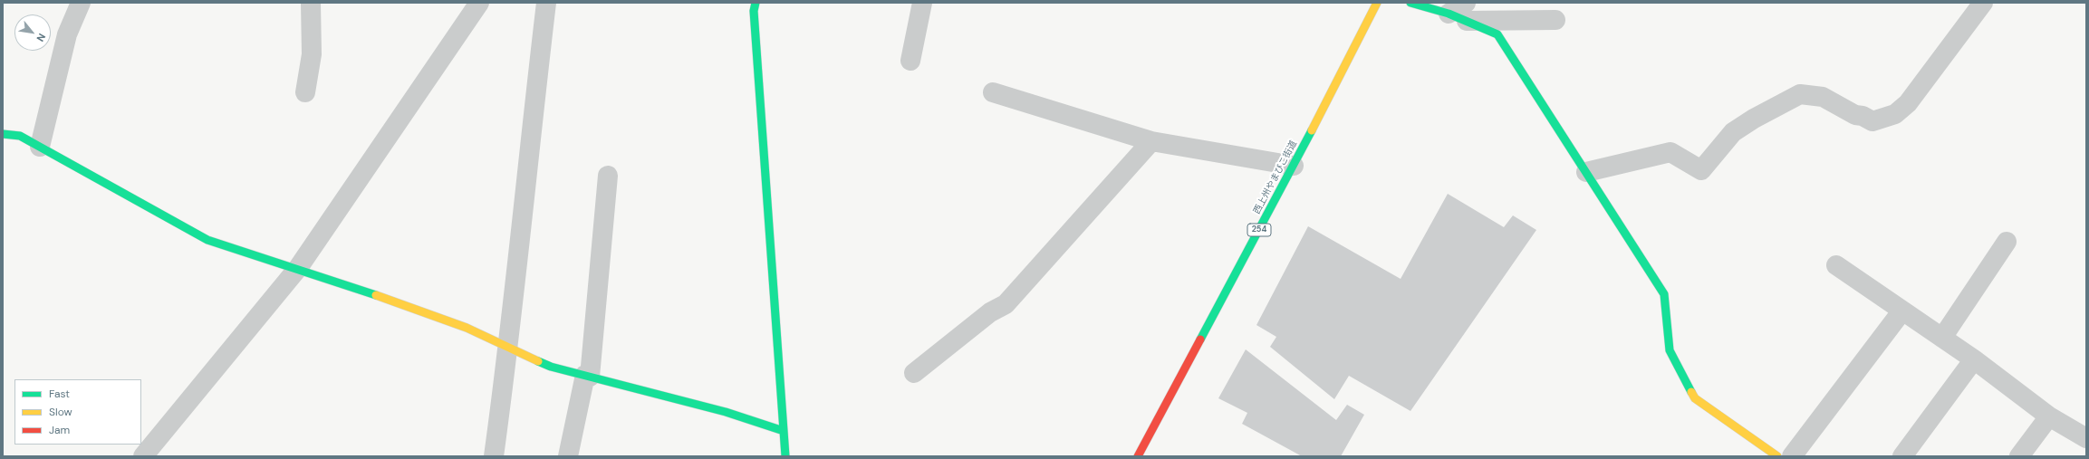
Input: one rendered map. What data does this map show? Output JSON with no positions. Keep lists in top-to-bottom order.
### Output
{
  "streets": {
    "main road": ["西上州やまびこ街道", "254"]
  },
  "legend": ["Fast", "Slow", "Jam"],
  "north": "bottom right"
}
